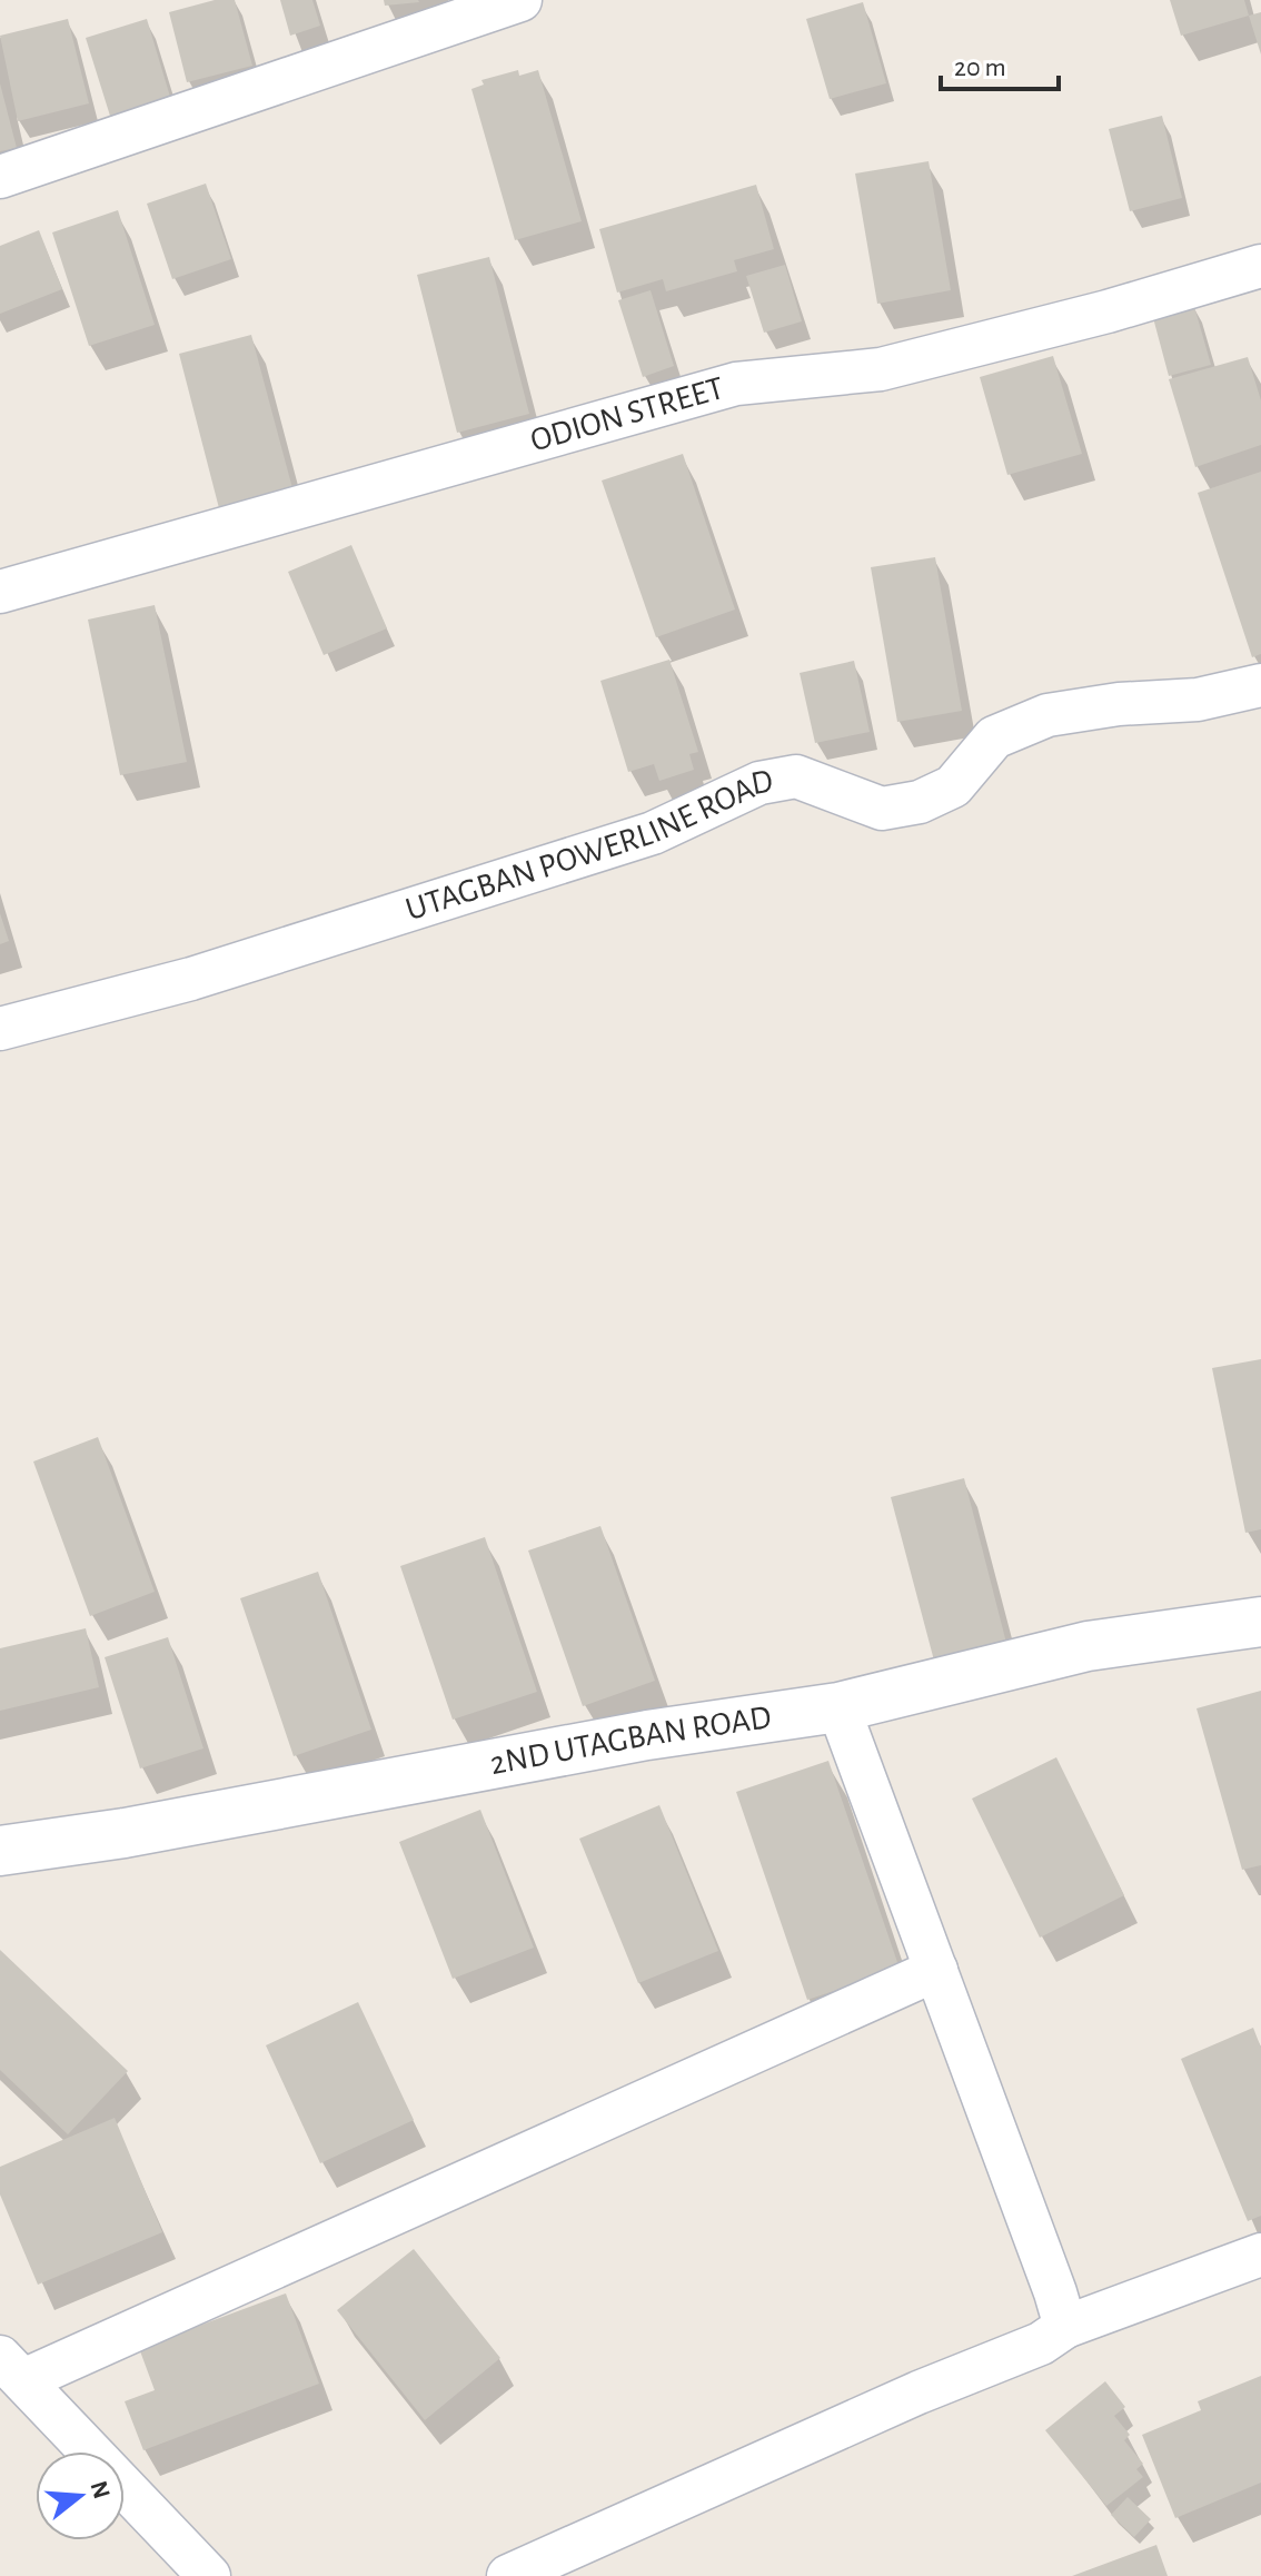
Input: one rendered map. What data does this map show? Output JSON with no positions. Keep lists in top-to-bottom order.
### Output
{
  "streets": {
    "street": ["ODION STREET", "UTAGBAN POWERLINE ROAD", "2ND UTAGBAN ROAD"]
  },
  "scale_bar": "20 m",
  "north": "right"
}
